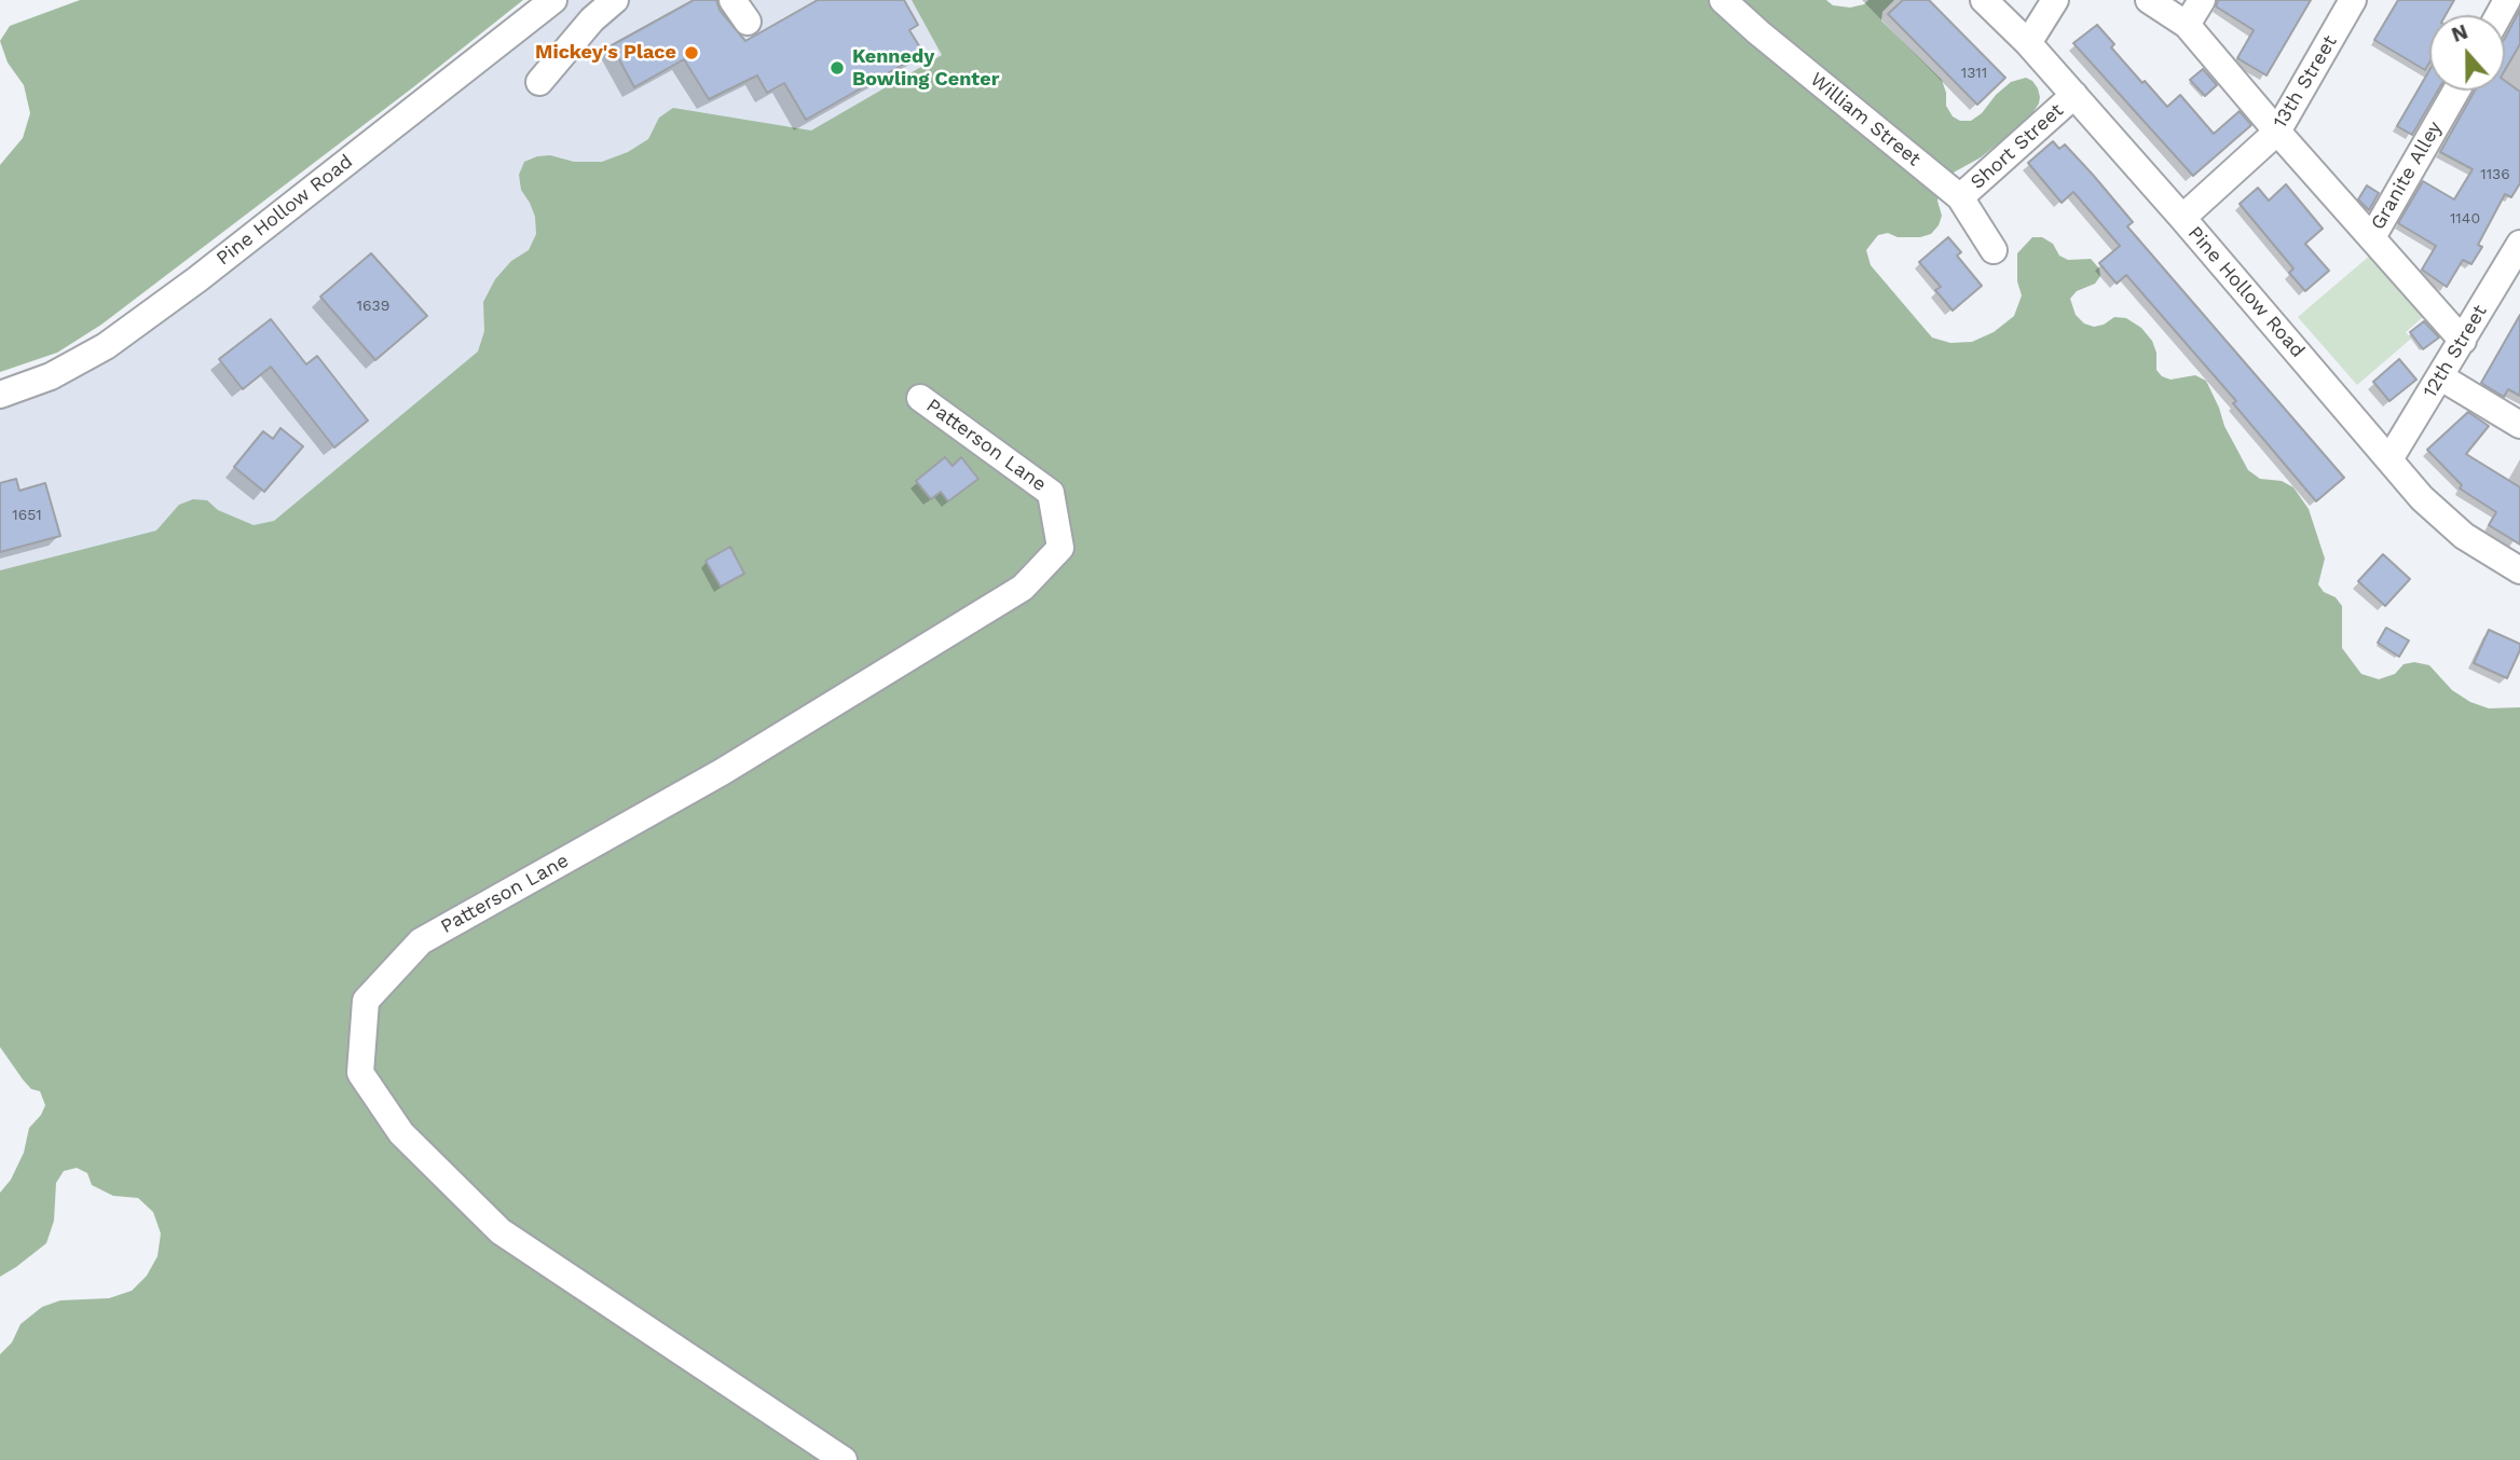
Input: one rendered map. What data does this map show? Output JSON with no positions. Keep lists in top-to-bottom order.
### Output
{
  "streets": {
    "street": [
      "13th Street",
      "William Street",
      "Short Street",
      "Granite Alley",
      "Pine Hollow Road",
      "12th Street",
      "Patterson Lane"
    ]
  },
  "crossings": [
    ["13th Street", "Pine Hollow Road"],
    ["William Street", "Short Street"],
    ["Short Street", "Pine Hollow Road"],
    ["Pine Hollow Road", "12th Street"]
  ],
  "places": ["Mickey's Place", "Kennedy Bowling Center"],
  "house_numbers": [
    "1311",
    "1136",
    "1140",
    "1639",
    "1651"
  ],
  "north": "top"
}
